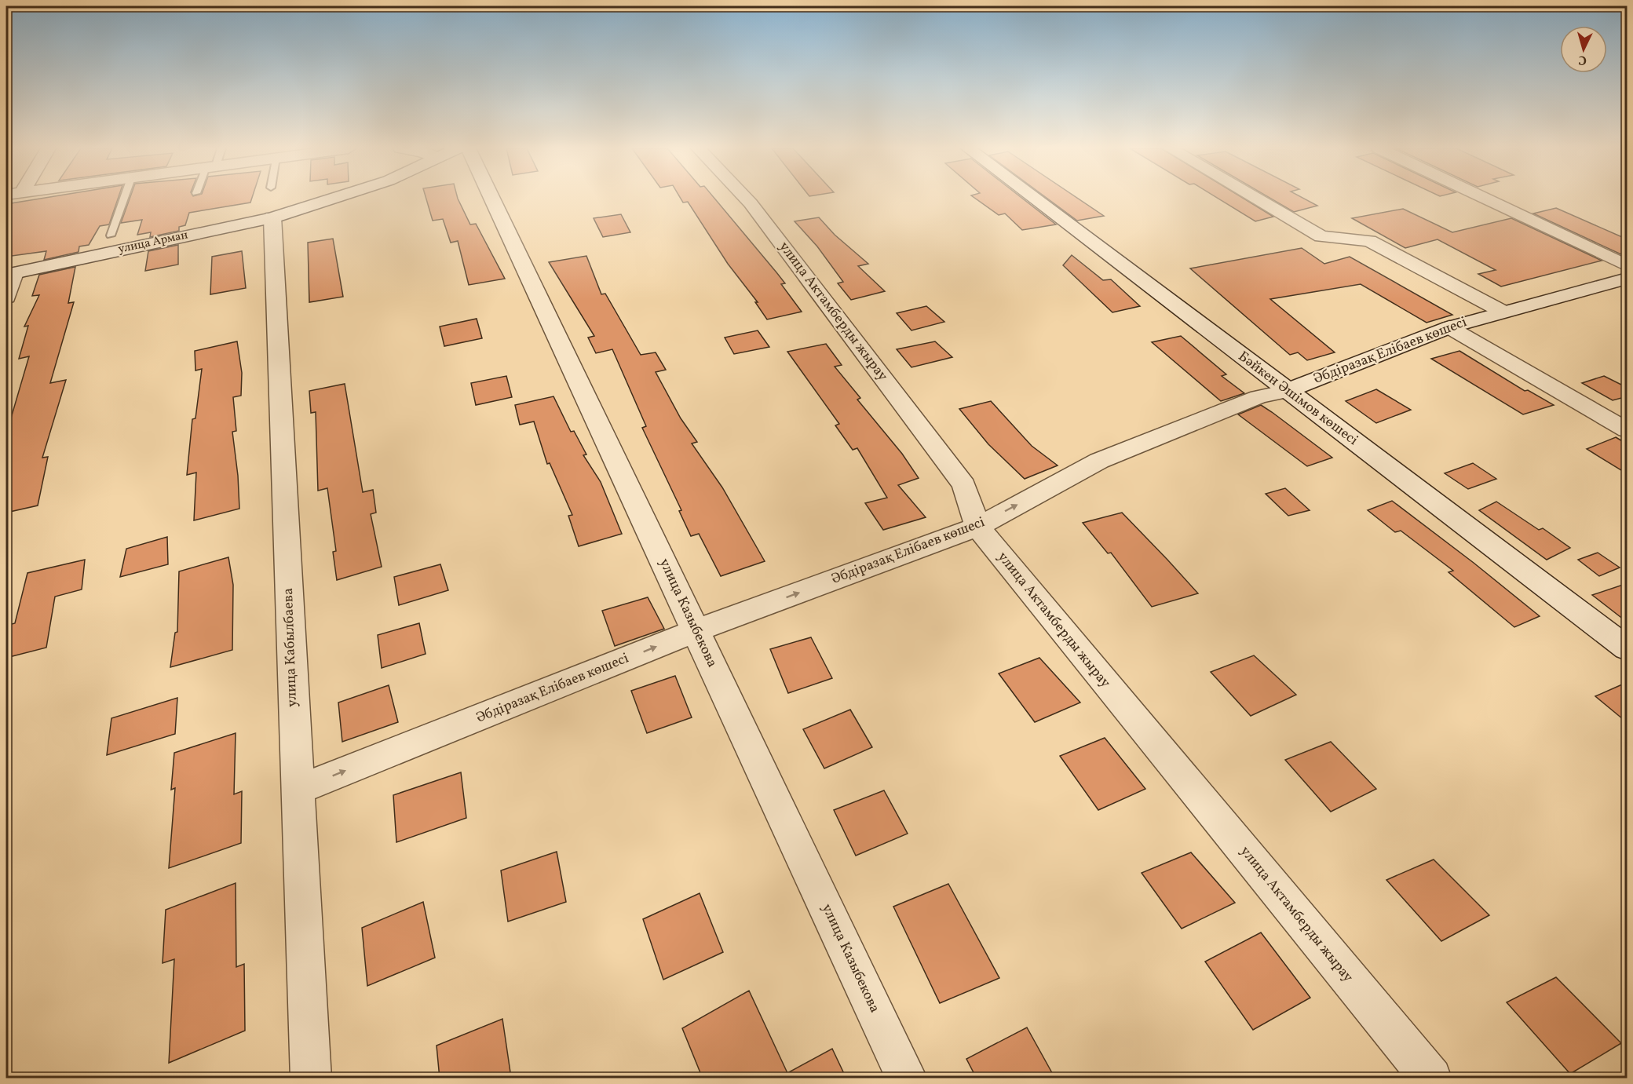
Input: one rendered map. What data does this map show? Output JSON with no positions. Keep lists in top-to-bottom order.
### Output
{
  "streets": {
    "street": [
      "улица Арман",
      "улица Актамберды жырау",
      "Әбдіразақ Елібаев көшесі",
      "Бәйкен Әшімов көшесі",
      "улица Казыбекова",
      "улица Кабылбаева"
    ]
  },
  "crossings": [
    ["улица Арман", "улица Кабылбаева"],
    ["улица Актамберды жырау", "Әбдіразақ Елібаев көшесі"],
    ["Әбдіразақ Елібаев көшесі", "Бәйкен Әшімов көшесі"],
    ["Әбдіразақ Елібаев көшесі", "улица Казыбекова"],
    ["Әбдіразақ Елібаев көшесі", "улица Кабылбаева"]
  ],
  "one_way": ["Әбдіразақ Елібаев көшесі"],
  "north": "bottom"
}
